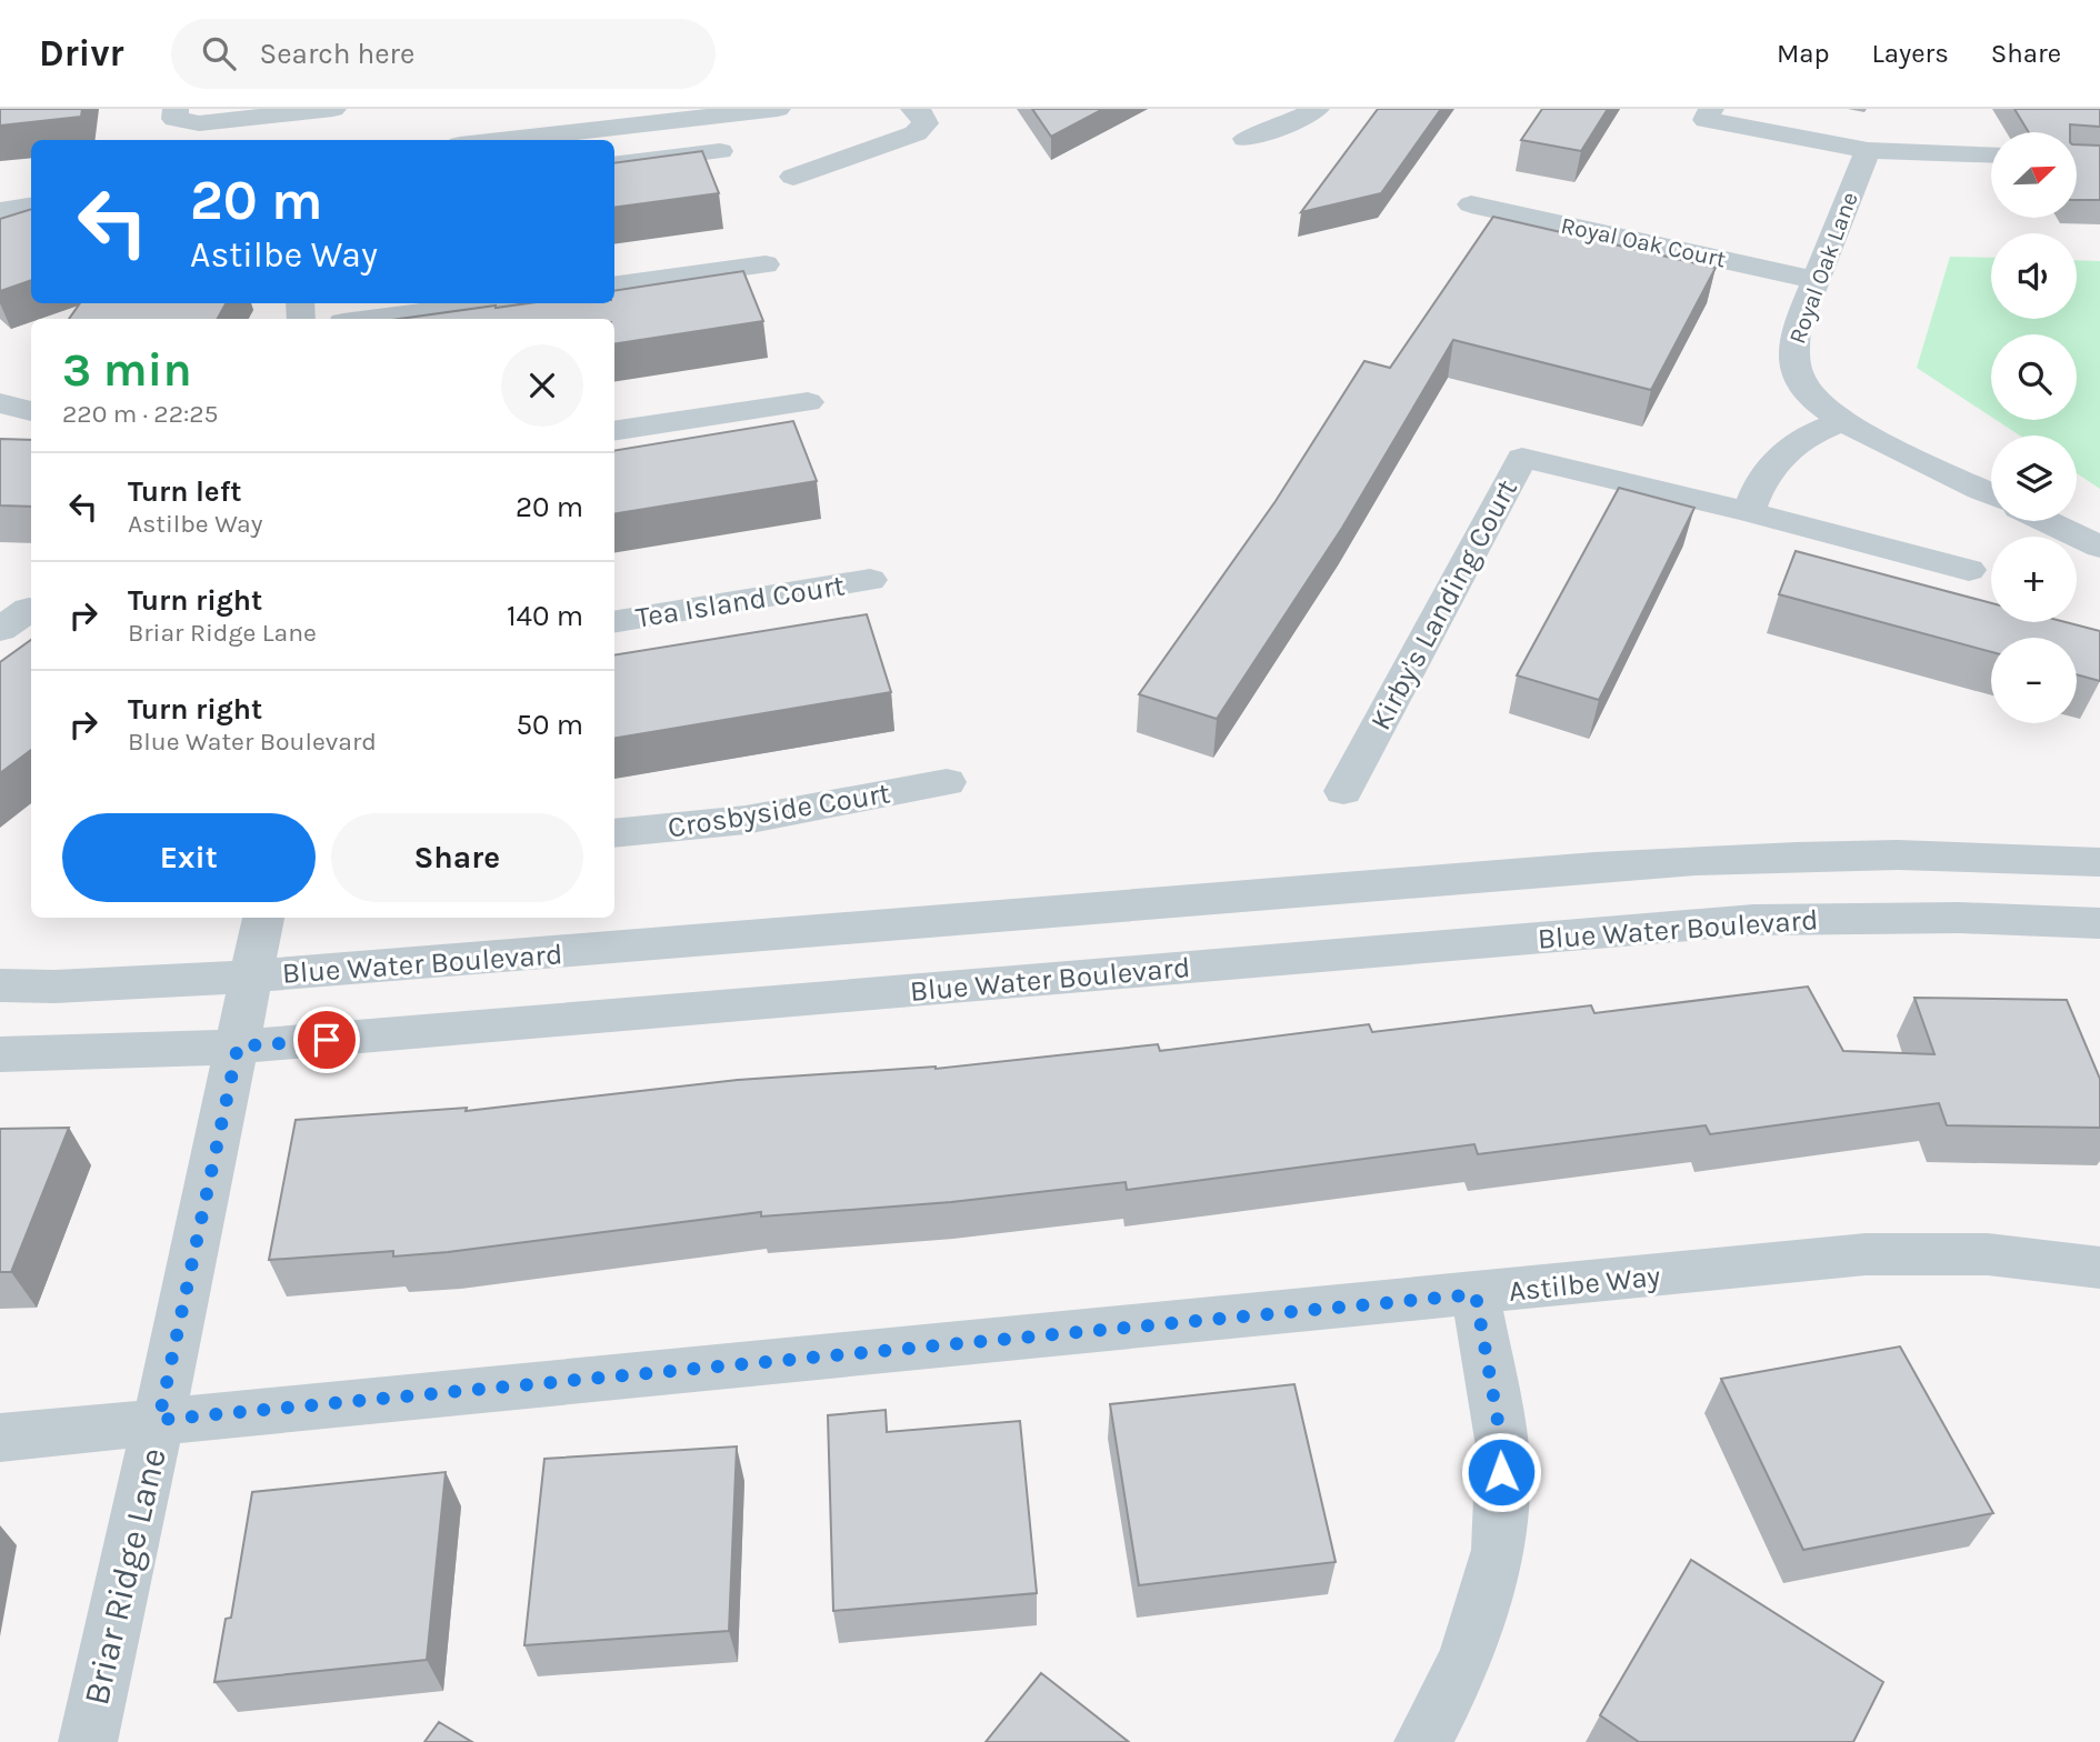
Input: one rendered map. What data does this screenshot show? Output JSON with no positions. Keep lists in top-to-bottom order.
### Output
{
  "streets": {
    "street": [
      "Royal Oak Court",
      "Royal Oak Lane",
      "Tea Island Court",
      "Kirby's Landing Court",
      "Crosbyside Court",
      "Blue Water Boulevard",
      "Astilbe Way",
      "Briar Ridge Lane"
    ]
  },
  "crossings": [
    ["Royal Oak Court", "Royal Oak Lane"],
    ["Blue Water Boulevard", "Briar Ridge Lane"],
    ["Astilbe Way", "Briar Ridge Lane"]
  ],
  "north": "top right",
  "page": {
    "header": "Drivr",
    "search": "Search here",
    "nav": ["Map", "Layers", "Share"],
    "map_buttons": ["+", "−"],
    "turn": ["20 m", "Astilbe Way"],
    "heading": ["3 min", "220 m · 22:25"],
    "list": [
      {
        "name": "Turn left",
        "note": "Astilbe Way",
        "value": "20 m"
      },
      {
        "name": "Turn right",
        "note": "Briar Ridge Lane",
        "value": "140 m"
      },
      {
        "name": "Turn right",
        "note": "Blue Water Boulevard",
        "value": "50 m"
      }
    ],
    "buttons": ["Exit", "Share"]
  }
}
